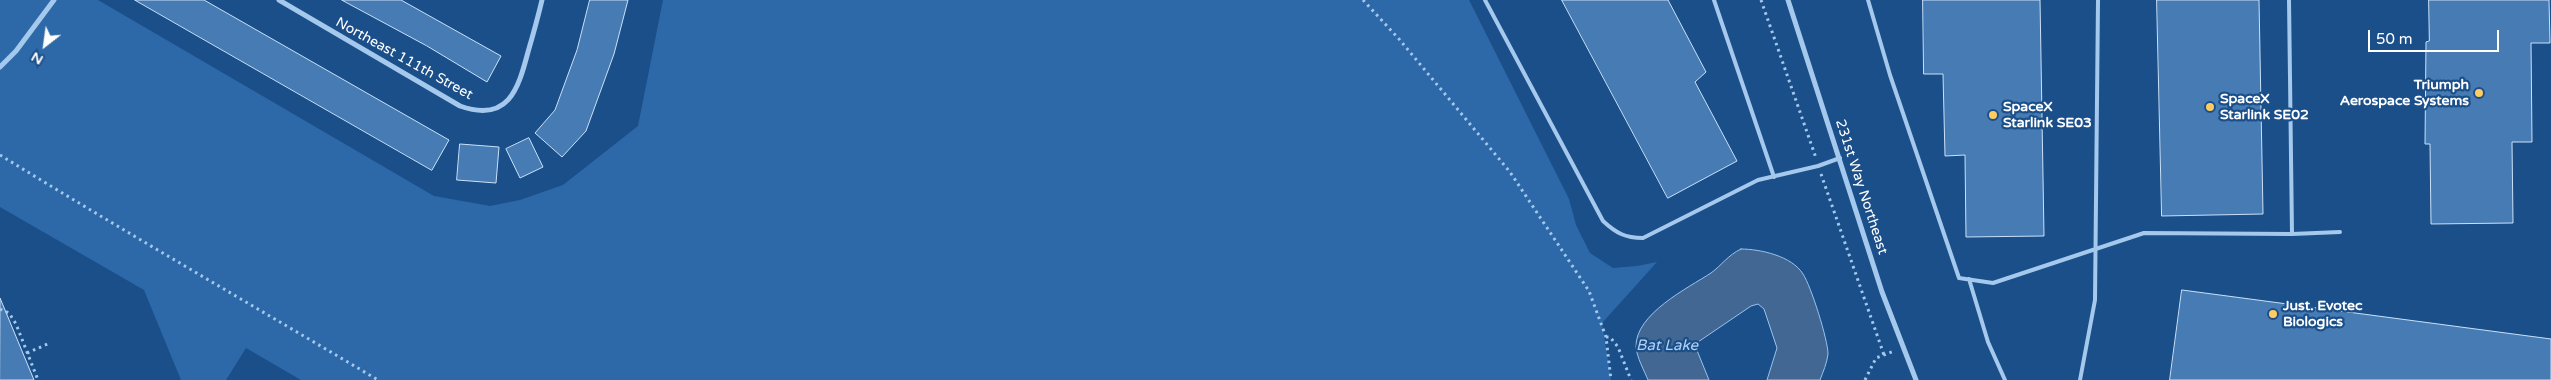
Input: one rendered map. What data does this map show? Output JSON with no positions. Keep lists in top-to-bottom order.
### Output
{
  "streets": {
    "street": ["Northeast 111th Street", "231st Way Northeast"]
  },
  "water": ["Bat Lake"],
  "places": [
    "Triumph Aerospace Systems",
    "SpaceX Starlink SE02",
    "SpaceX Starlink SE03",
    "Just. Evotec Biologics"
  ],
  "scale_bar": "50 m",
  "north": "bottom left"
}
